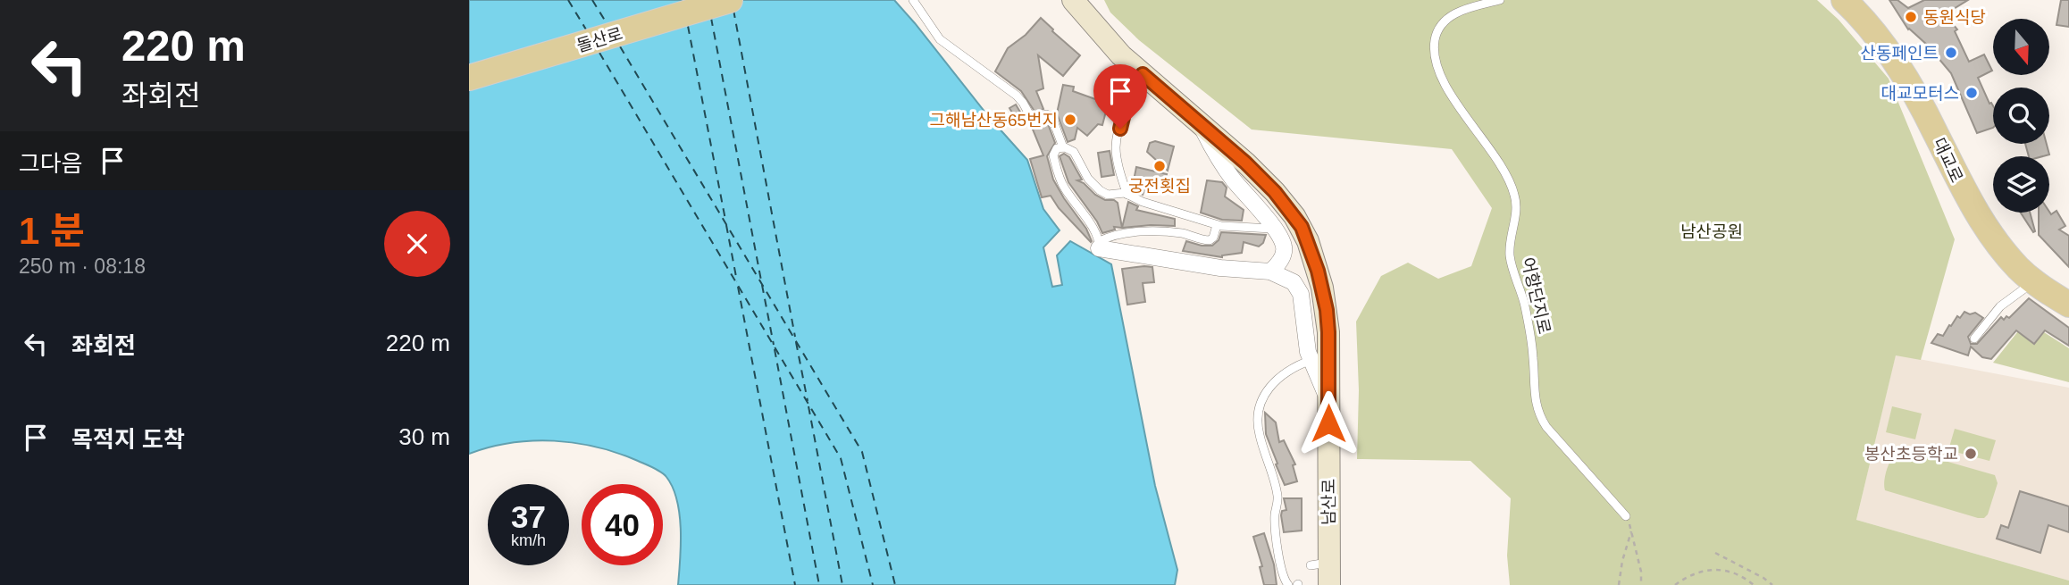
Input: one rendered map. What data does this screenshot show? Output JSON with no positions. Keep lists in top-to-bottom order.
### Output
{
  "streets": {
    "main road": ["돌산로", "대교로"],
    "street": ["남산로"],
    "lane": ["어항단지로"]
  },
  "parks": ["남산공원"],
  "places": [
    "동원식당",
    "산동페인트",
    "대교모터스",
    "그해남산동65번지",
    "궁전횟집",
    "봉산초등학교"
  ],
  "north": "bottom",
  "page": {
    "turn": ["220 m", "좌회전"],
    "then": "그다음",
    "heading": ["1 분", "250 m · 08:18"],
    "list": [
      {
        "name": "좌회전",
        "value": "220 m"
      },
      {
        "name": "목적지 도착",
        "value": "30 m"
      }
    ],
    "speed": "37 km/h",
    "limit": "40"
  }
}
